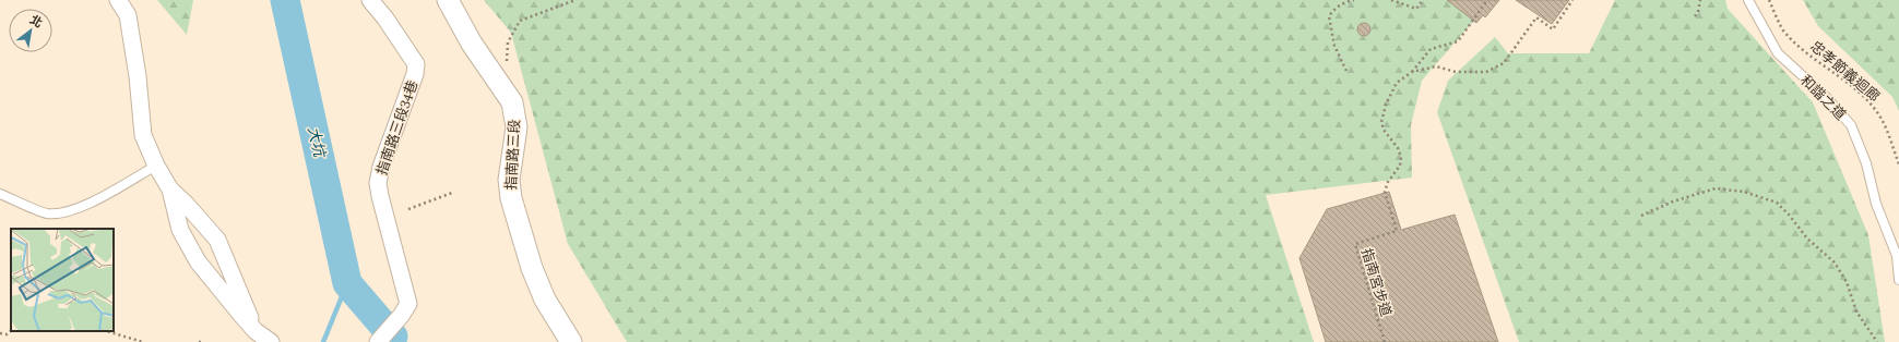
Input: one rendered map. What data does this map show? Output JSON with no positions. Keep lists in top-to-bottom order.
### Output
{
  "streets": {
    "street": ["指南路三段34巷", "指南路三段"],
    "lane": ["和諧之道"],
    "path": ["忠孝節義迴廊", "指南宮步道"]
  },
  "water": ["大坑"],
  "north": "top right"
}
